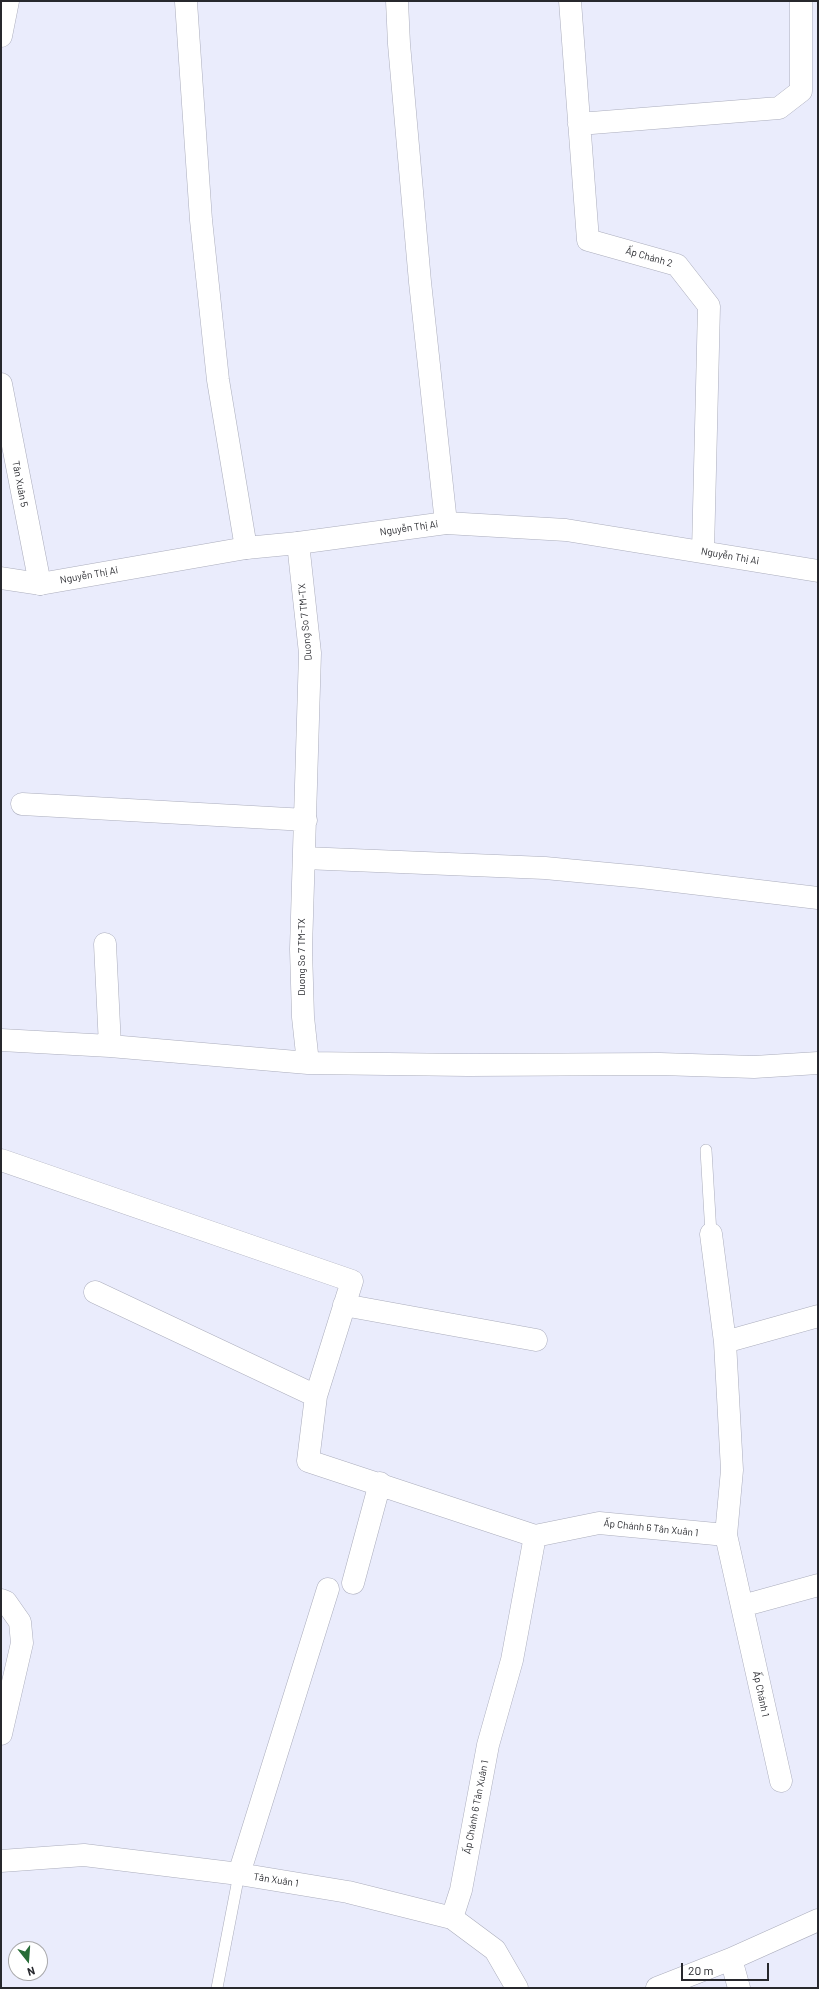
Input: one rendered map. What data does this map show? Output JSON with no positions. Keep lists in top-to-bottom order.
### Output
{
  "streets": {
    "street": [
      "Ấp Chánh 2",
      "Tân Xuân 5",
      "Nguyễn Thị Ai",
      "Duong So 7 TM-TX",
      "Ấp Chánh 6 Tân Xuân 1",
      "Ấp Chánh 1",
      "Tân Xuân 1"
    ]
  },
  "crossings": [
    ["Ấp Chánh 2", "Nguyễn Thị Ai"],
    ["Tân Xuân 5", "Nguyễn Thị Ai"],
    ["Nguyễn Thị Ai", "Duong So 7 TM-TX"],
    ["Ấp Chánh 6 Tân Xuân 1", "Ấp Chánh 1"],
    ["Ấp Chánh 6 Tân Xuân 1", "Tân Xuân 1"]
  ],
  "scale_bar": "20 m",
  "north": "bottom"
}
